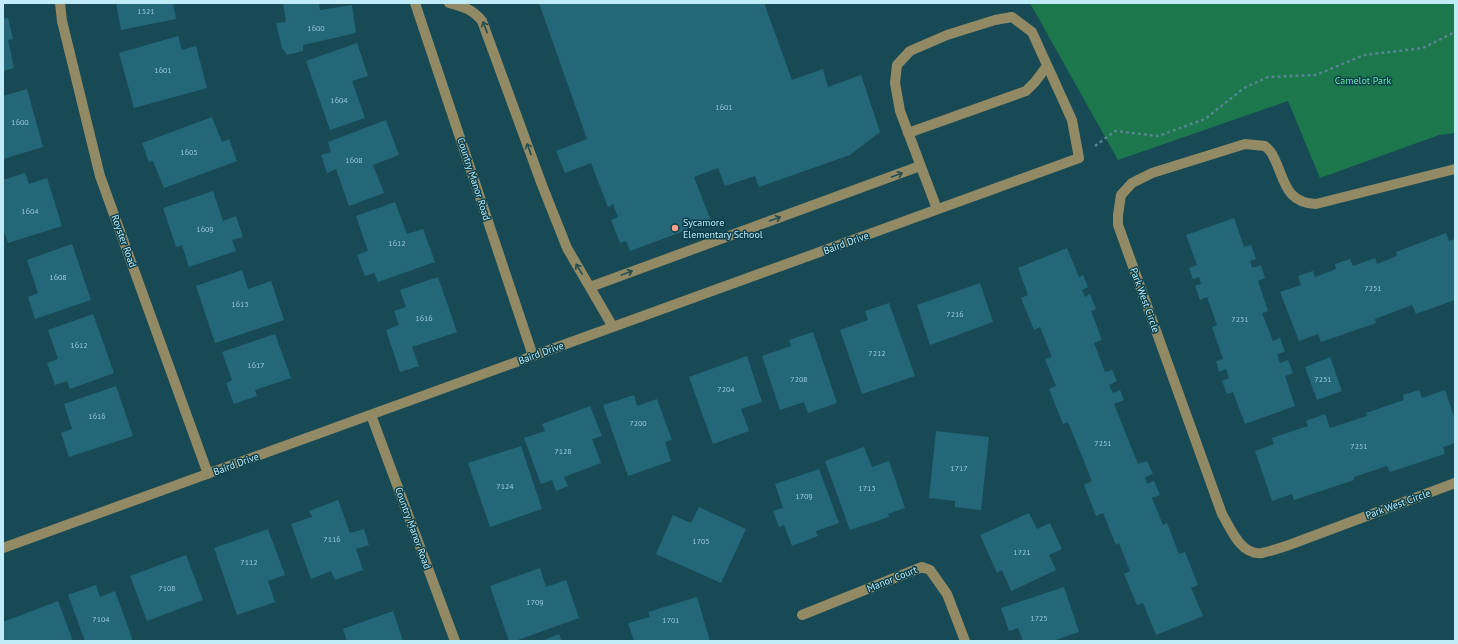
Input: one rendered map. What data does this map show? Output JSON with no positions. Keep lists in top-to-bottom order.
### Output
{
  "streets": {
    "street": [
      "Country Manor Road",
      "Royster Road",
      "Baird Drive",
      "Park West Circle",
      "Manor Court"
    ]
  },
  "crossings": [
    ["Country Manor Road", "Baird Drive"],
    ["Royster Road", "Baird Drive"]
  ],
  "parks": ["Camelot Park"],
  "places": ["Sycamore Elementary School"],
  "house_numbers": [
    "1521",
    "1600",
    "1601",
    "1604",
    "1601",
    "1600",
    "1605",
    "1608",
    "1604",
    "1609",
    "1612",
    "1608",
    "7251",
    "1613",
    "7216",
    "1616",
    "7251",
    "1612",
    "7212",
    "1617",
    "7208",
    "7251",
    "7204",
    "1616",
    "7200",
    "7251",
    "7251",
    "7128",
    "1717",
    "7124",
    "1713",
    "1709",
    "7116",
    "1705",
    "1721",
    "7112",
    "7108",
    "1709",
    "1725",
    "7104",
    "1701"
  ]
}
